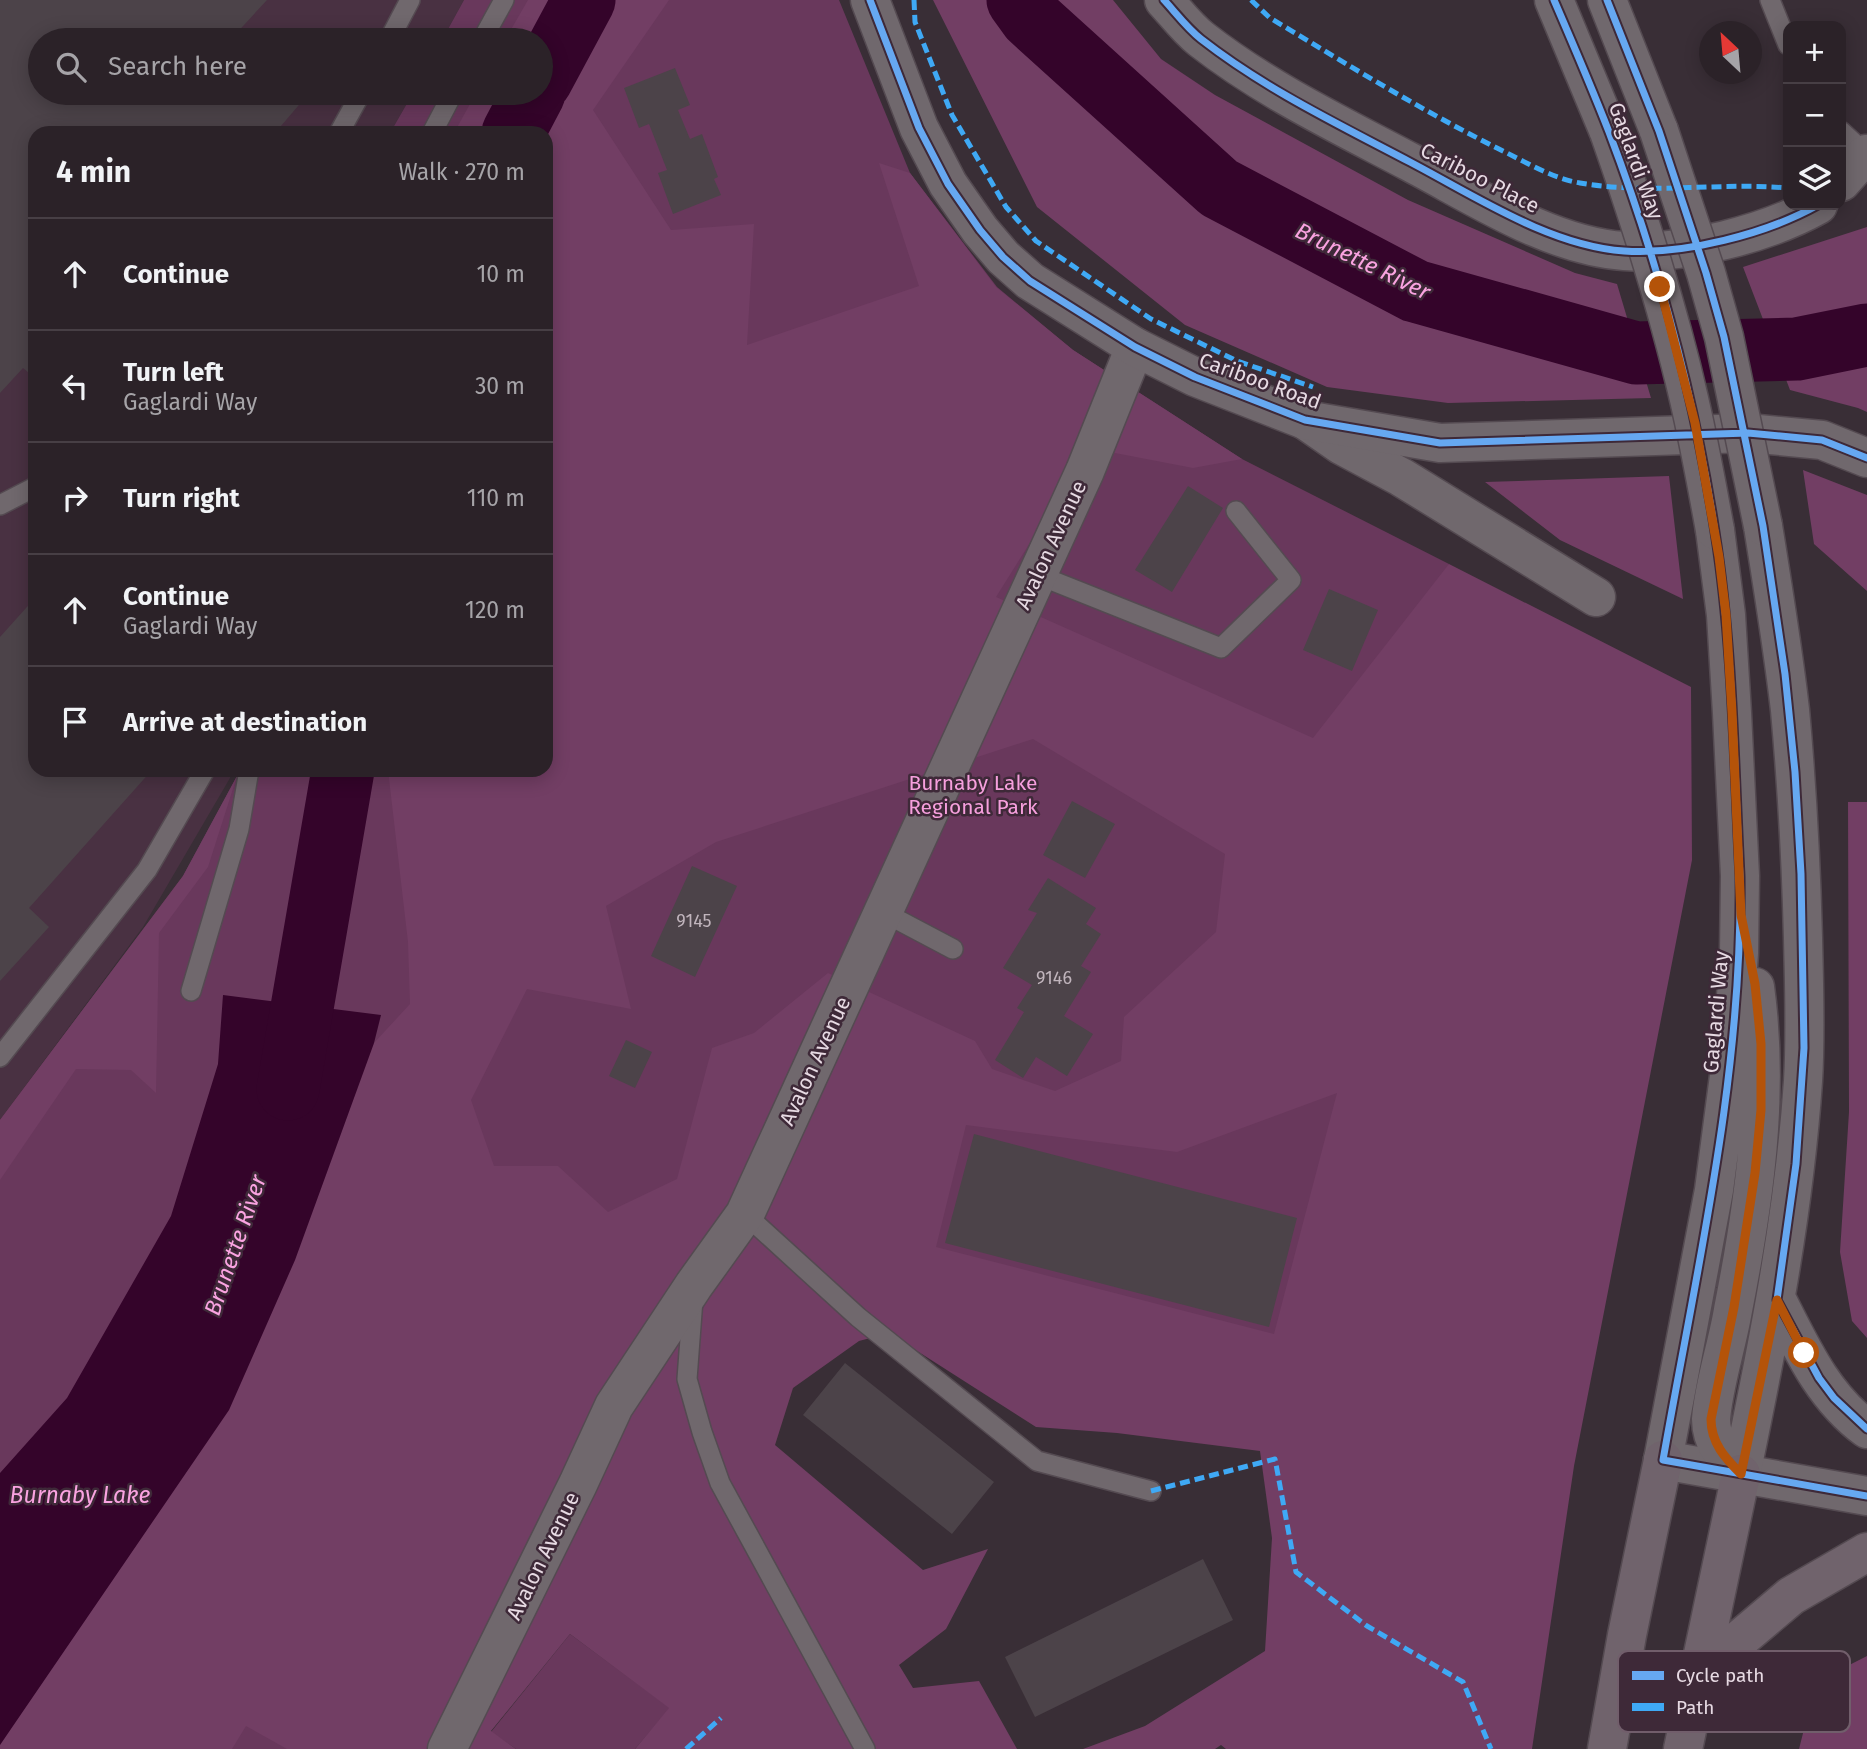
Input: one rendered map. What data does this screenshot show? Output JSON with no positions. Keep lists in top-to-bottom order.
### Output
{
  "streets": {
    "street": [
      "Gaglardi Way",
      "Cariboo Place",
      "Cariboo Road",
      "Avalon Avenue"
    ]
  },
  "crossings": [
    ["Cariboo Road", "Avalon Avenue"]
  ],
  "water": ["Brunette River", "Burnaby Lake"],
  "parks": ["Burnaby Lake Regional Park"],
  "house_numbers": ["9145", "9146"],
  "legend": ["Cycle path", "Path"],
  "north": "top left",
  "page": {
    "map_buttons": ["+", "−"],
    "search": "Search here",
    "heading": ["4 min", "Walk · 270 m"],
    "list": [
      ["Continue", "10 m"],
      ["Turn left", "Gaglardi Way", "30 m"],
      ["Turn right", "110 m"],
      ["Continue", "Gaglardi Way", "120 m"],
      "Arrive at destination"
    ]
  }
}
